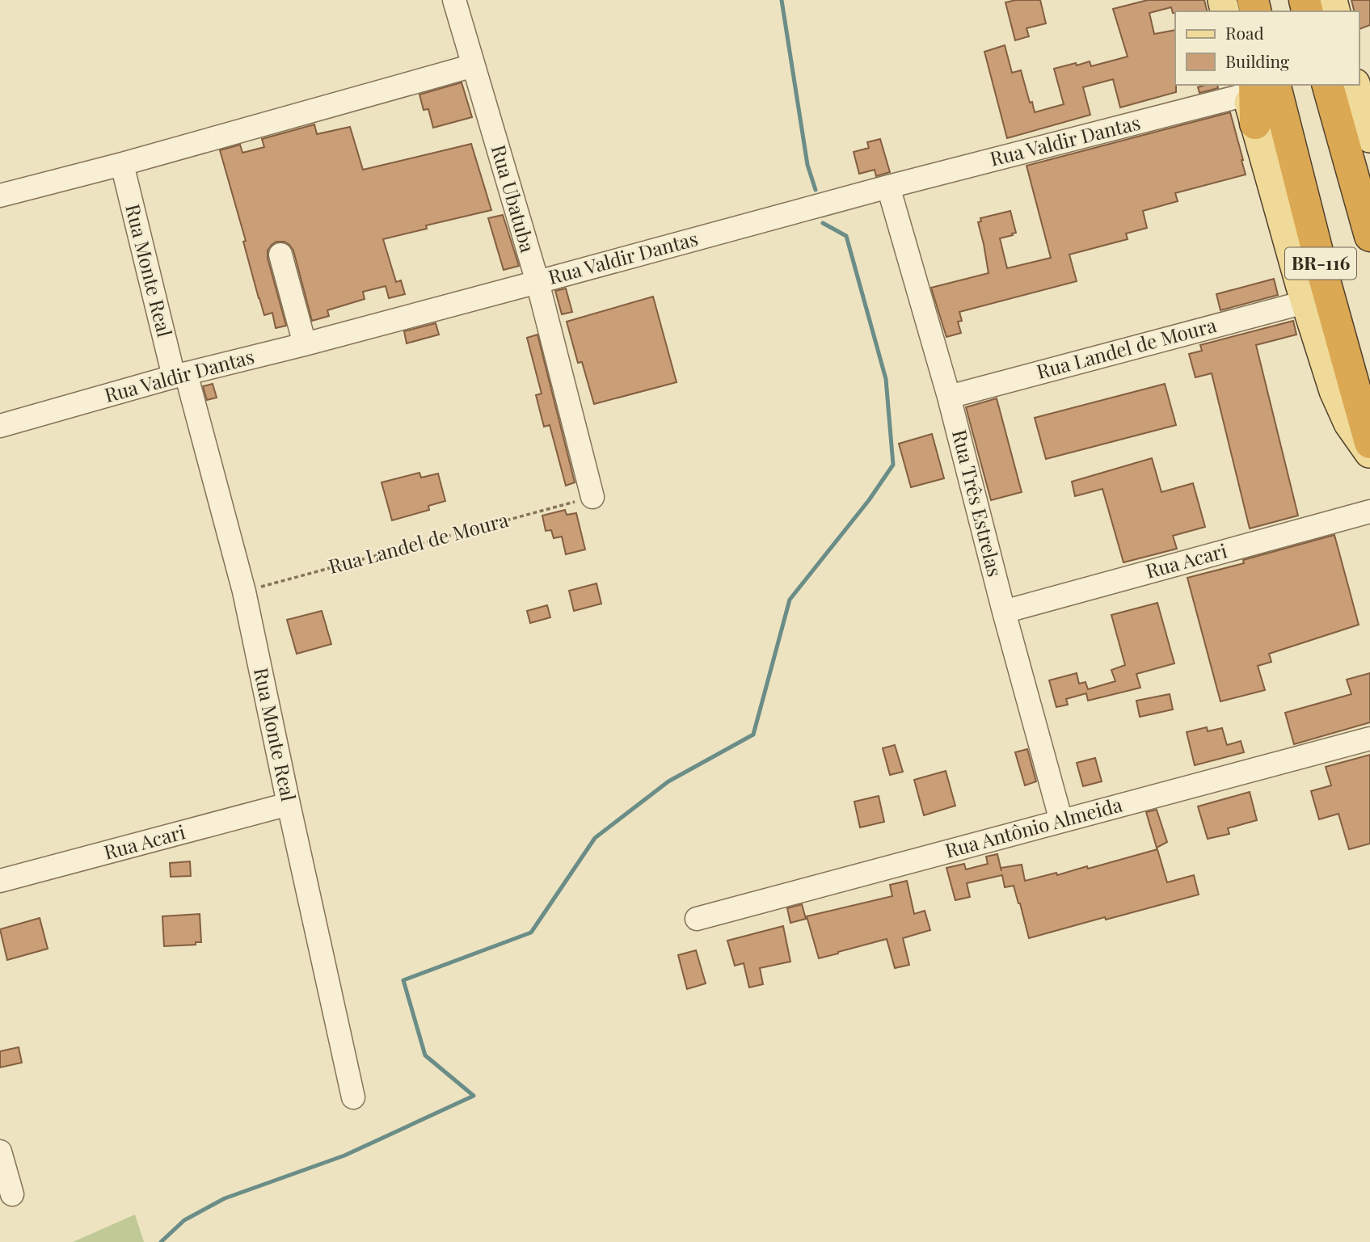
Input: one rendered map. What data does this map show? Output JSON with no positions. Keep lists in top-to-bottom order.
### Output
{
  "streets": {
    "highway": ["BR-116"],
    "street": [
      "Rua Valdir Dantas",
      "Rua Ubatuba",
      "Rua Monte Real",
      "Rua Landel de Moura",
      "Rua Três Estrelas",
      "Rua Acari",
      "Rua Antônio Almeida"
    ]
  },
  "crossings": [
    ["Rua Valdir Dantas", "Rua Ubatuba"],
    ["Rua Valdir Dantas", "Rua Monte Real"],
    ["Rua Valdir Dantas", "Rua Três Estrelas"],
    ["Rua Ubatuba", "Rua Landel de Moura"],
    ["BR-116", "Rua Landel de Moura"],
    ["Rua Monte Real", "Rua Landel de Moura"],
    ["Rua Monte Real", "Rua Acari"],
    ["Rua Landel de Moura", "Rua Três Estrelas"],
    ["Rua Três Estrelas", "Rua Acari"],
    ["Rua Três Estrelas", "Rua Antônio Almeida"]
  ],
  "legend": ["Road", "Building"]
}
